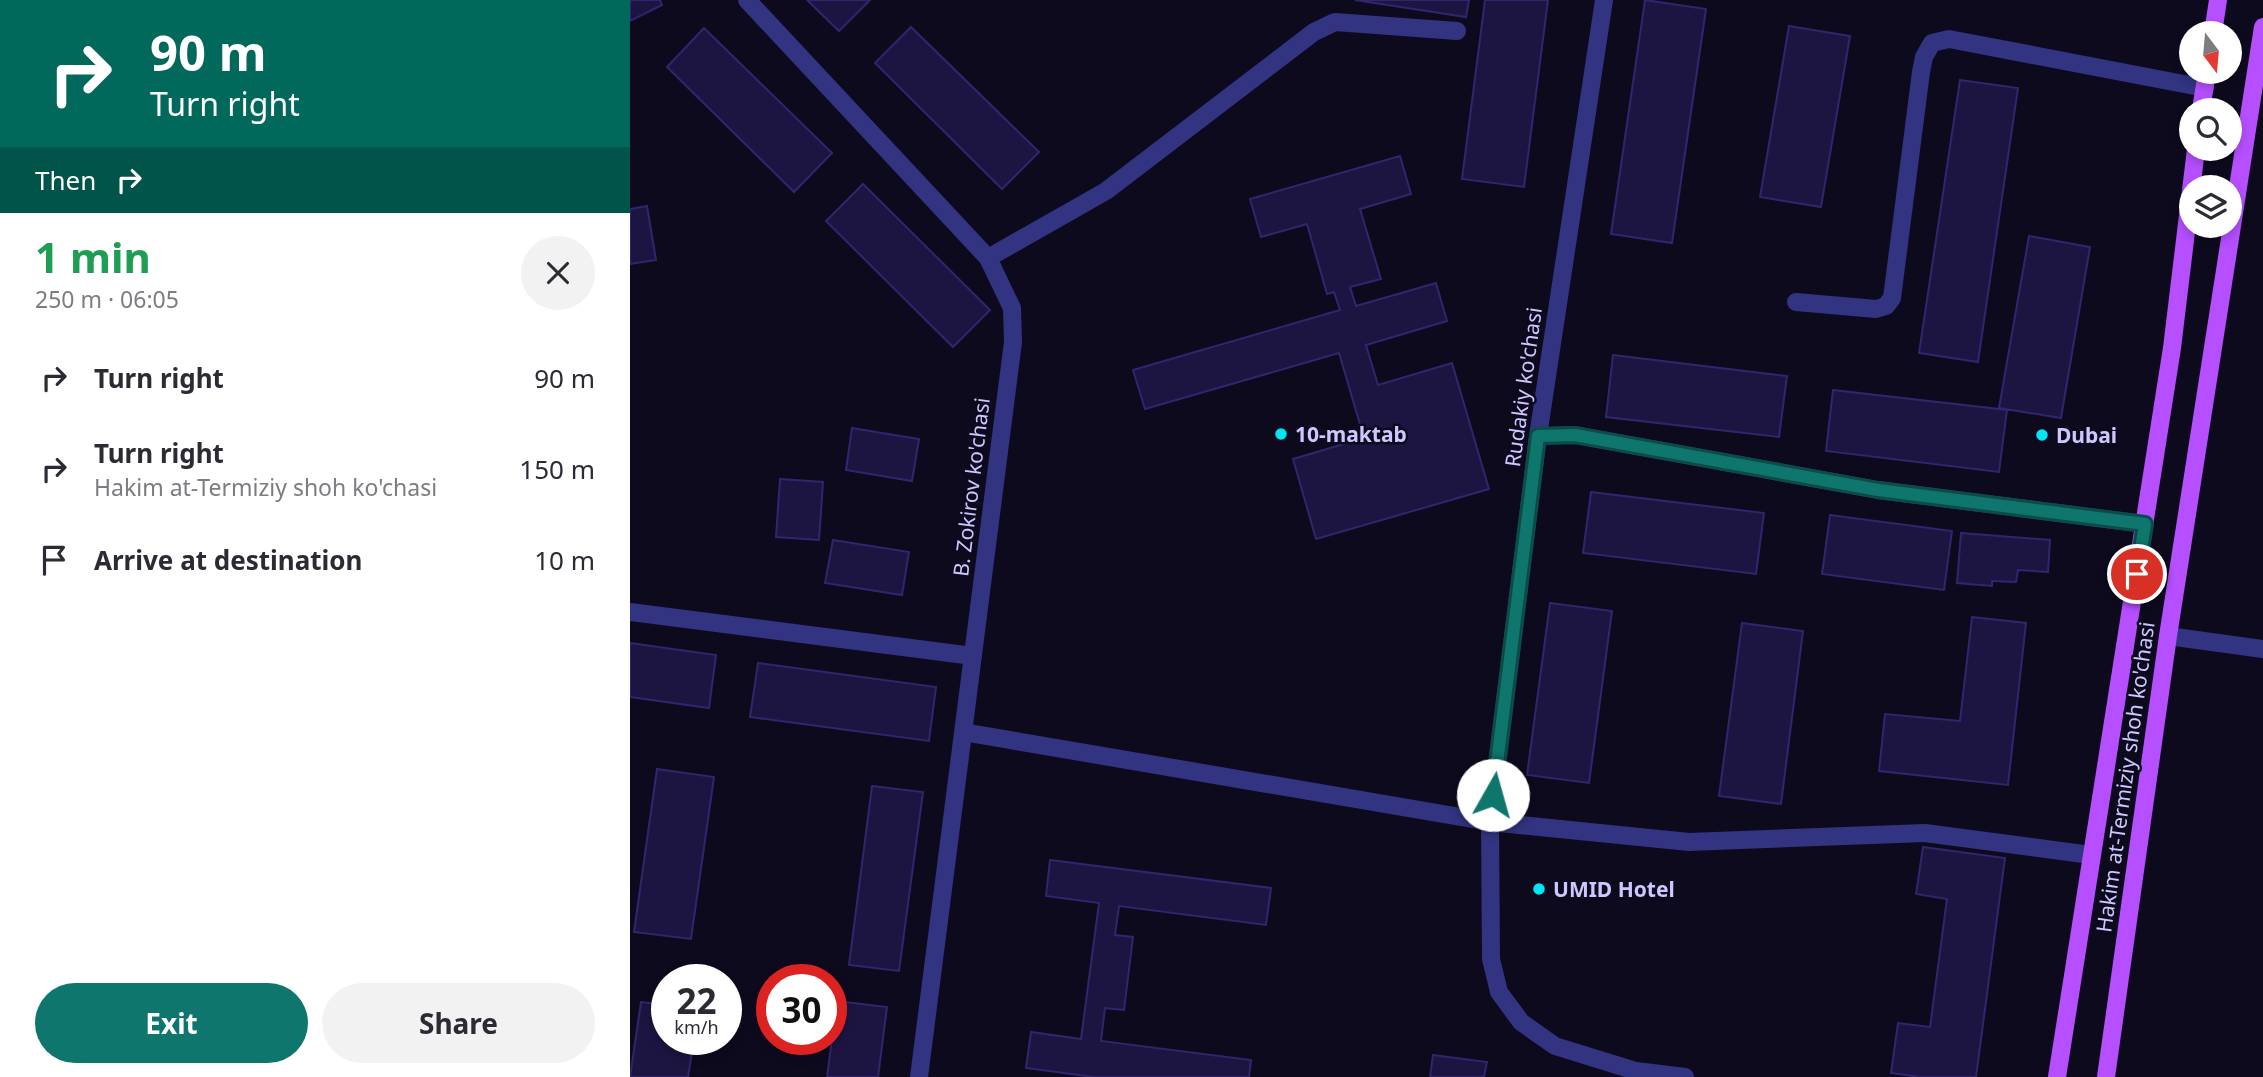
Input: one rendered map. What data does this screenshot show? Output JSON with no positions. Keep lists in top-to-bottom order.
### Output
{
  "streets": {
    "main road": ["Hakim at-Termiziy shoh ko'chasi"],
    "street": ["Rudakiy ko'chasi", "B. Zokirov ko'chasi"]
  },
  "places": ["10-maktab", "Dubai", "UMID Hotel"],
  "north": "bottom",
  "page": {
    "turn": ["90 m", "Turn right"],
    "then": "Then",
    "heading": ["1 min", "250 m · 06:05"],
    "list": [
      {
        "name": "Turn right",
        "value": "90 m"
      },
      {
        "name": "Turn right",
        "note": "Hakim at-Termiziy shoh ko'chasi",
        "value": "150 m"
      },
      {
        "name": "Arrive at destination",
        "value": "10 m"
      }
    ],
    "speed": "22 km/h",
    "limit": "30",
    "buttons": ["Exit", "Share"]
  }
}
